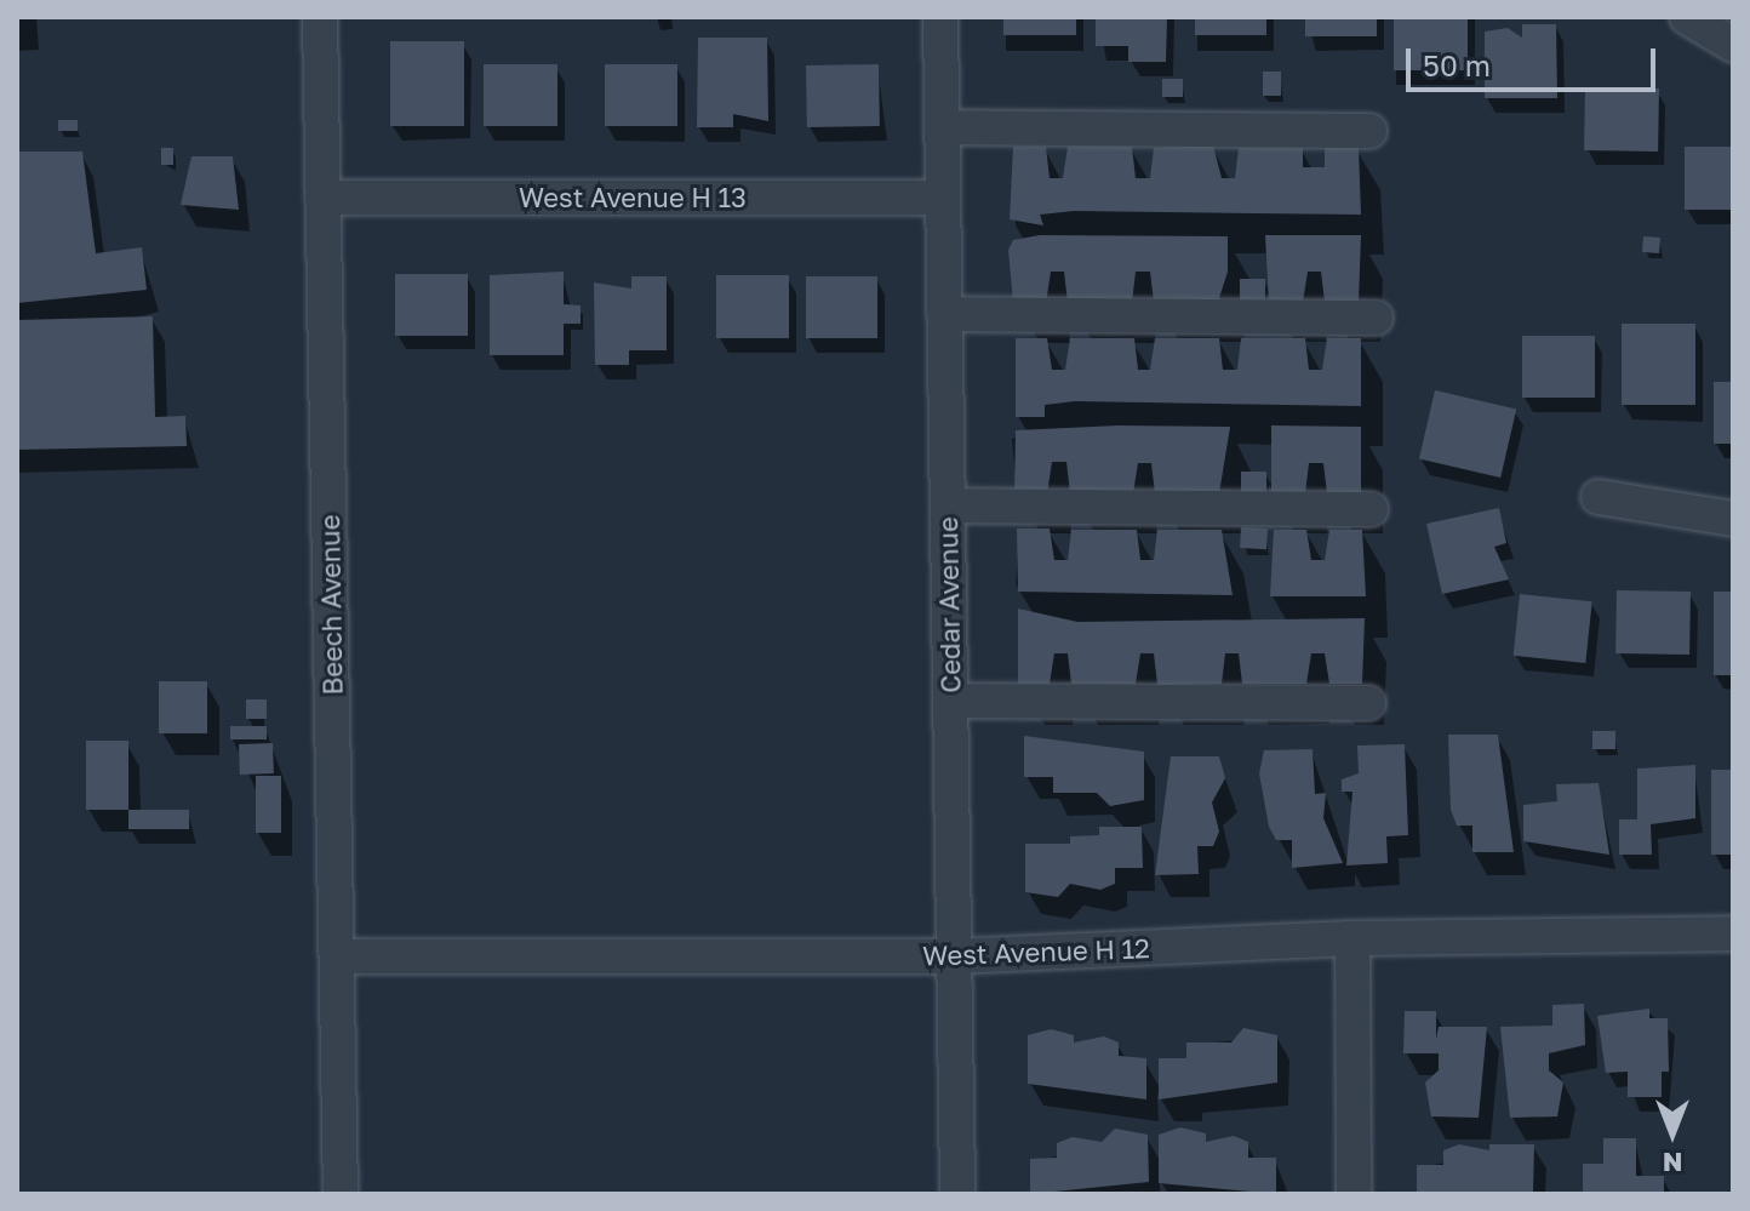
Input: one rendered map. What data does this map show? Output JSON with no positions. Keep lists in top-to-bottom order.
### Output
{
  "streets": {
    "street": [
      "West Avenue H 13",
      "Beech Avenue",
      "Cedar Avenue",
      "West Avenue H 12"
    ]
  },
  "crossings": [
    ["West Avenue H 13", "Beech Avenue"],
    ["West Avenue H 13", "Cedar Avenue"],
    ["Beech Avenue", "West Avenue H 12"],
    ["Cedar Avenue", "West Avenue H 12"]
  ],
  "scale_bar": "50 m",
  "north": "bottom"
}
